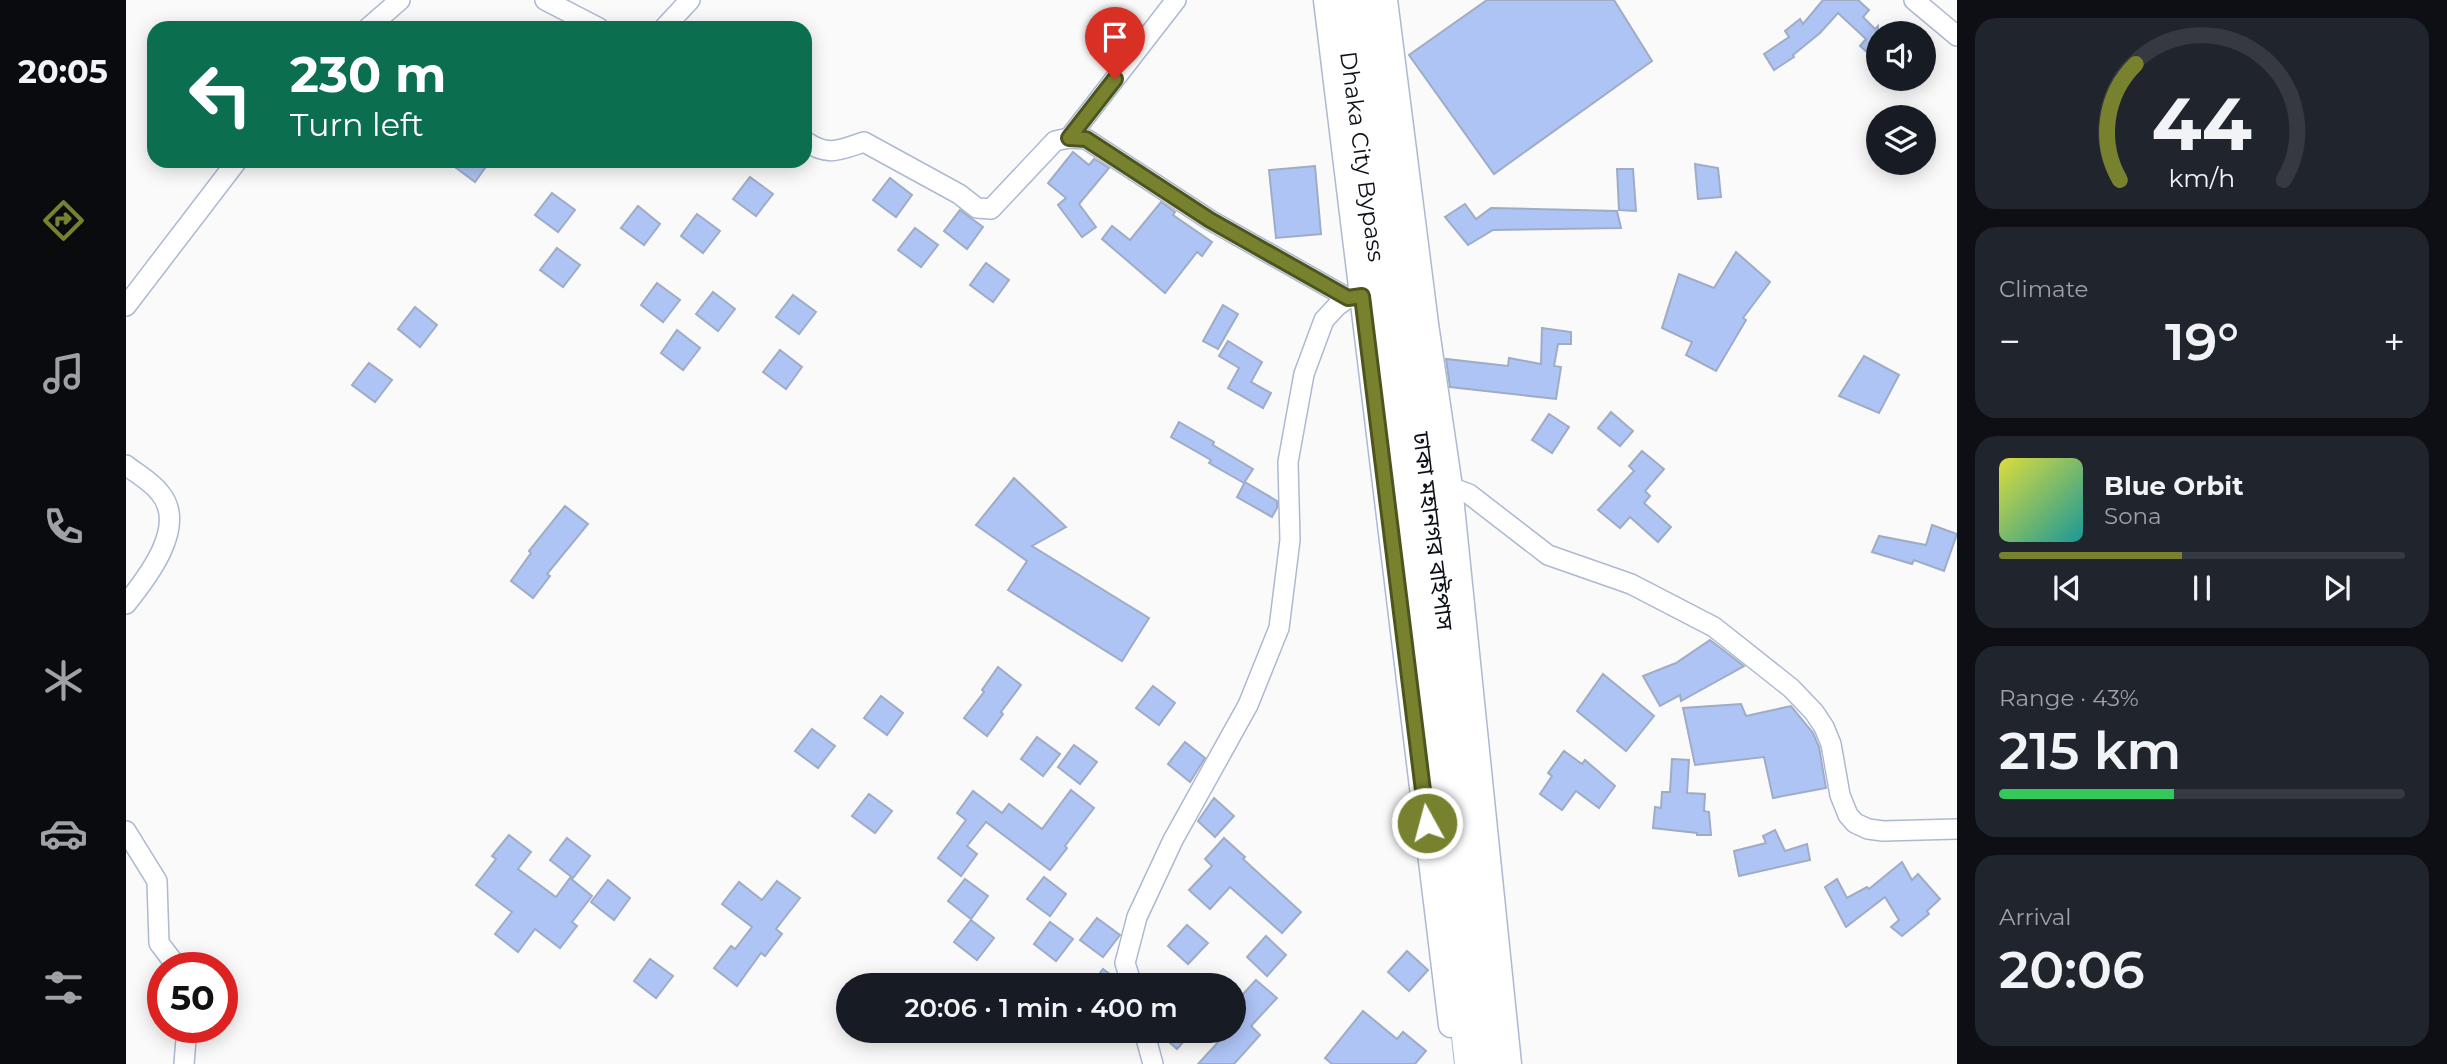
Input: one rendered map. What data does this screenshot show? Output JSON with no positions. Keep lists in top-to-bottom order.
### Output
{
  "streets": {
    "highway": ["Dhaka City Bypass", "ঢাকা মহানগর বাইপাস"]
  },
  "page": {
    "tabs": "20:05",
    "turn": ["230 m", "Turn left"],
    "tile": [
      "Climate",
      ["Range · 43%", "215 km"],
      ["Arrival", "20:06"]
    ],
    "heat": ["−", "19°", "+"],
    "song": ["Blue Orbit", "Sona"],
    "limit": "50",
    "trip": "20:06 · 1 min · 400 m",
    "gauge": ["44", "km/h"]
  }
}
